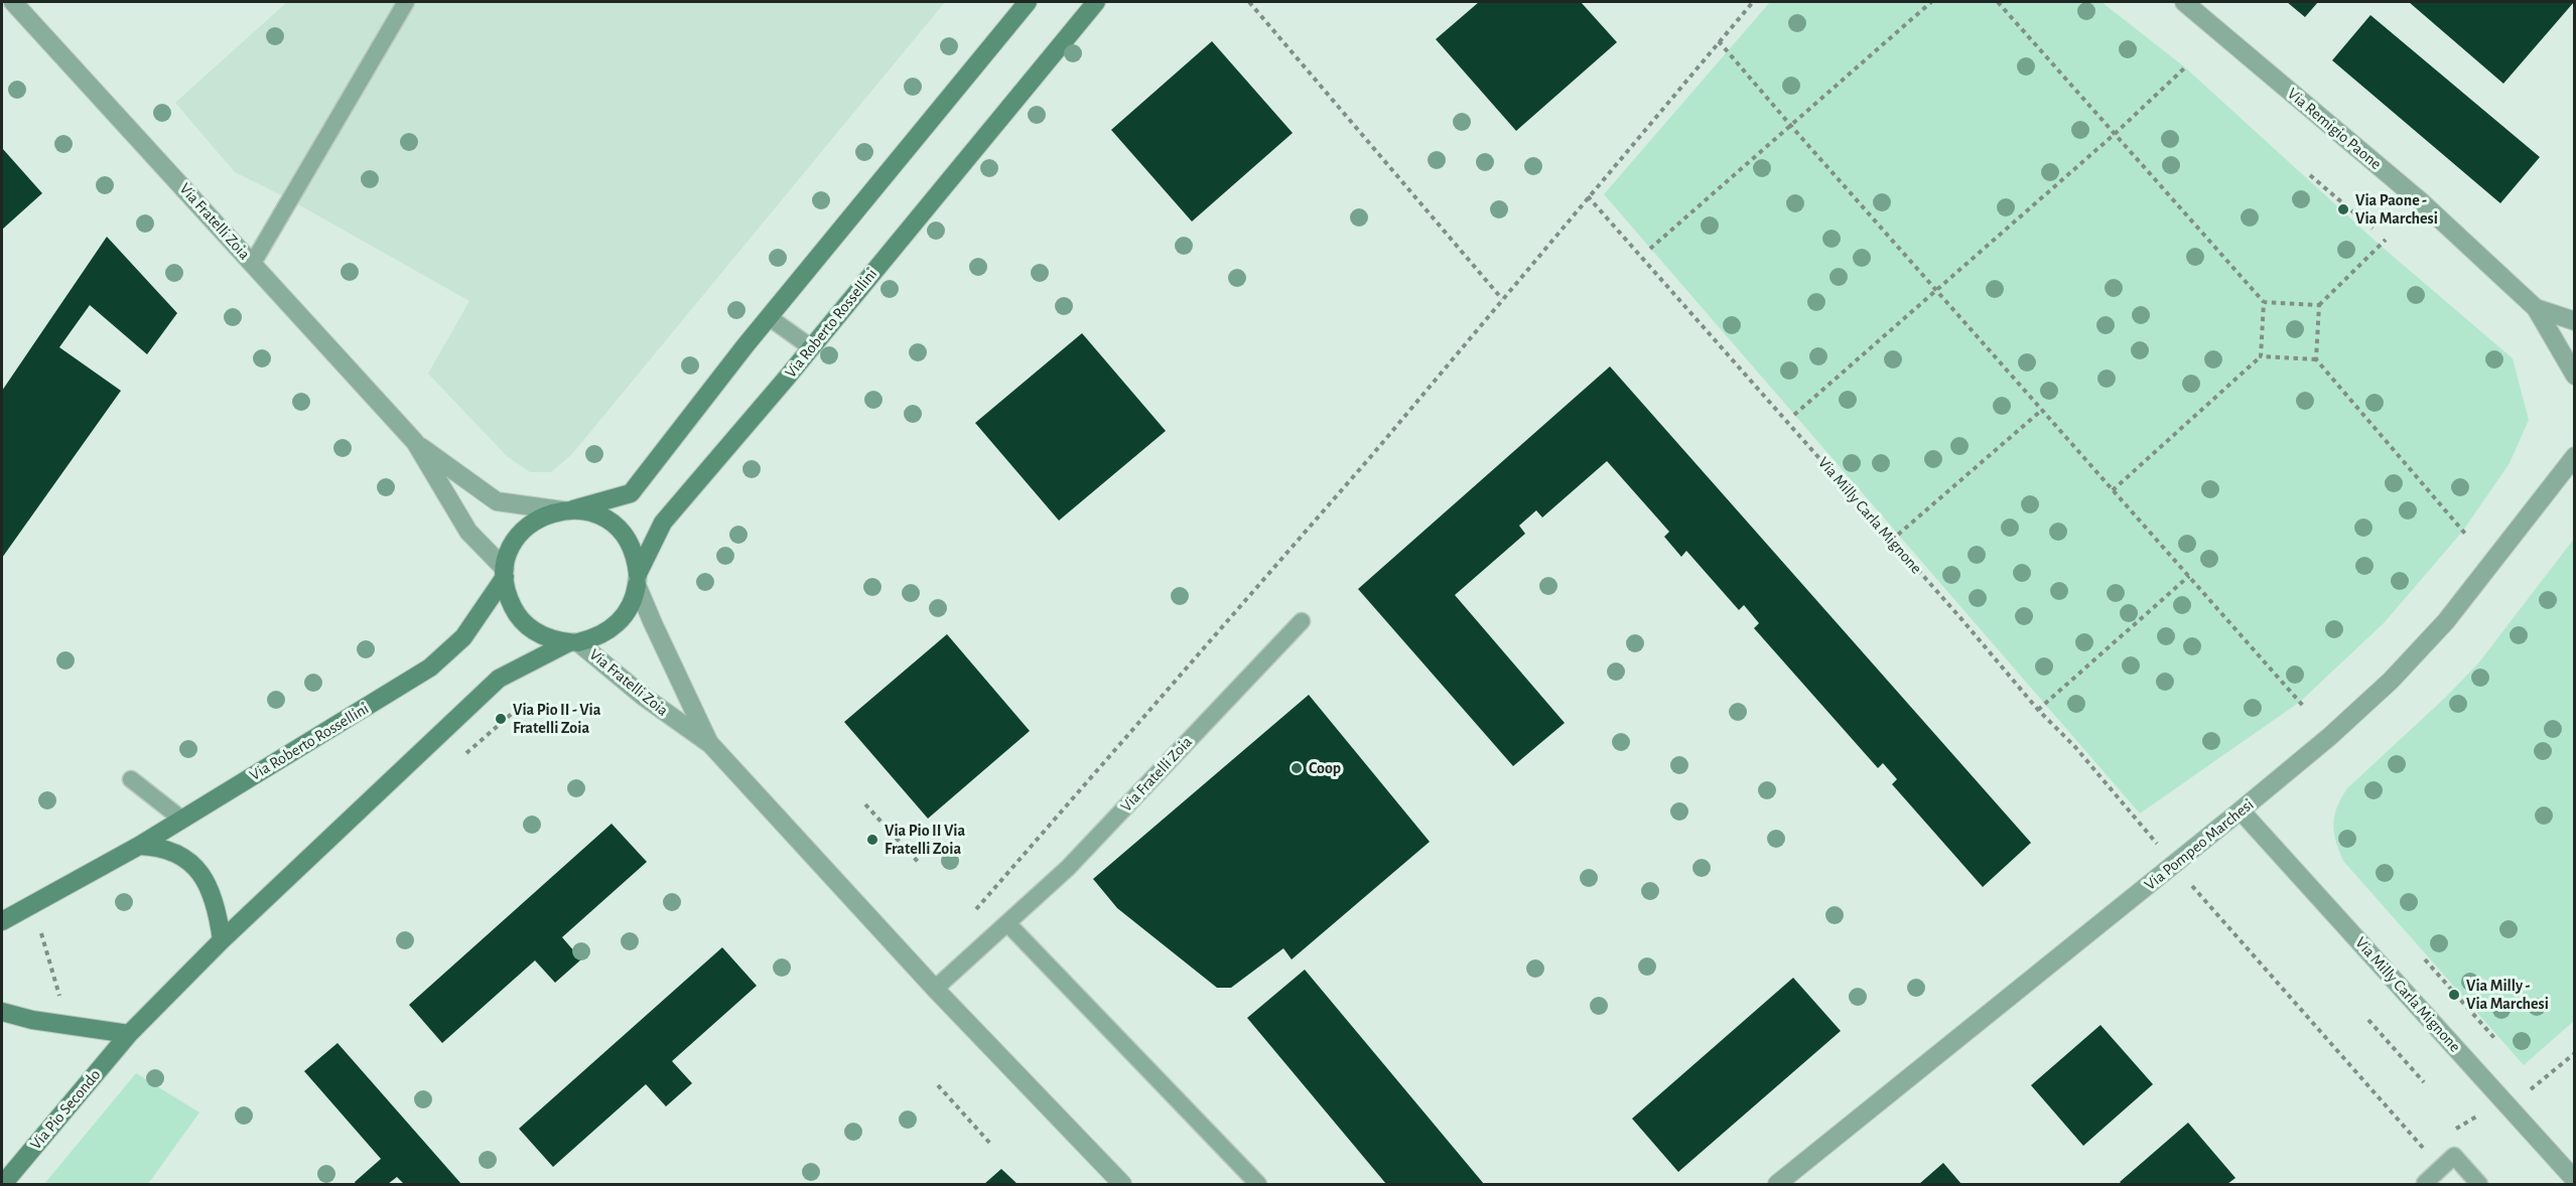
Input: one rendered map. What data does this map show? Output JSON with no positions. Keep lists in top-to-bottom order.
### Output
{
  "streets": {
    "street": [
      "Via Remigio Paone",
      "Via Fratelli Zoia",
      "Via Roberto Rossellini",
      "Via Milly Carla Mignone",
      "Via Pompeo Marchesi",
      "Via Pio Secondo"
    ]
  },
  "crossings": [
    ["Via Fratelli Zoia", "Via Roberto Rossellini"],
    ["Via Roberto Rossellini", "Via Pio Secondo"],
    ["Via Milly Carla Mignone", "Via Pompeo Marchesi"]
  ],
  "places": [
    "Via Paone - Via Marchesi",
    "Via Pio II - Via Fratelli Zoia",
    "Coop",
    "Via Pio II Via Fratelli Zoia",
    "Via Milly - Via Marchesi"
  ]
}
